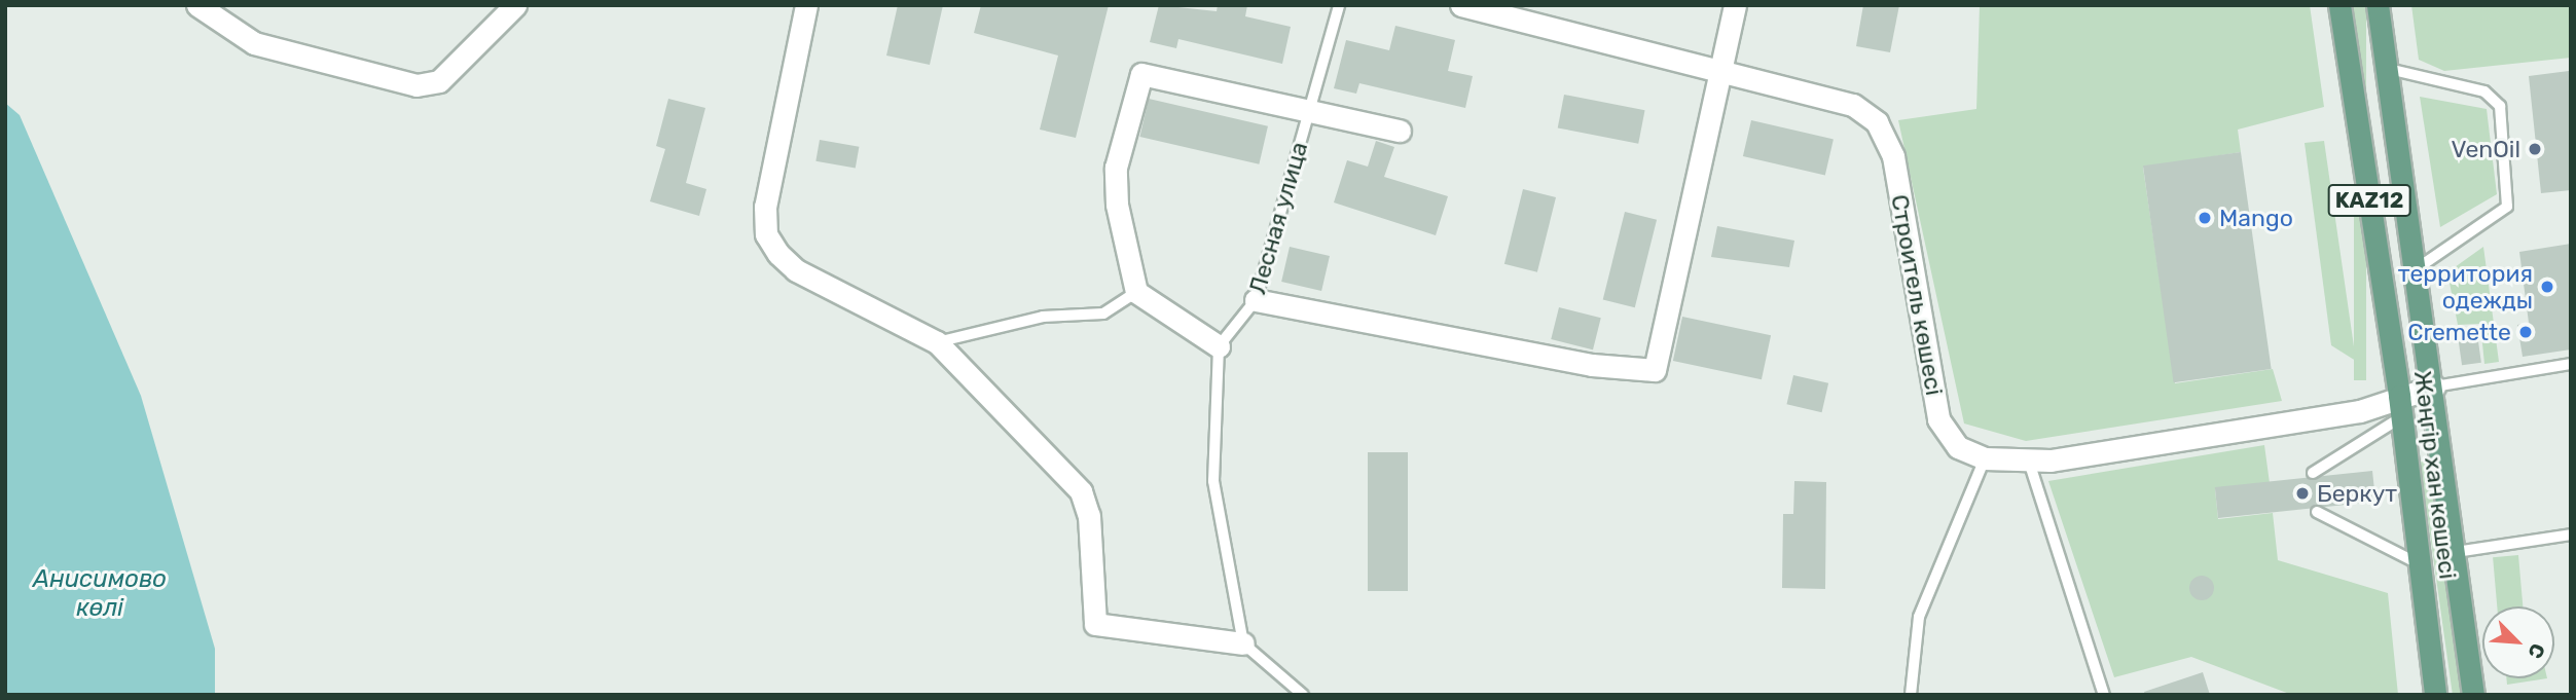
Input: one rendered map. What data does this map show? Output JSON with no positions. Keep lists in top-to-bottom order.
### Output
{
  "streets": {
    "main road": ["KAZ12", "Жәңгір хан көшесі"],
    "street": ["Строитель көшесі"],
    "lane": ["Лесная улица"]
  },
  "crossings": [
    ["Строитель көшесі", "Жәңгір хан көшесі"]
  ],
  "water": ["Анисимово көлі"],
  "places": [
    "VenOil",
    "Mango",
    "территория одежды",
    "Cremette",
    "Беркут"
  ],
  "north": "bottom right"
}
